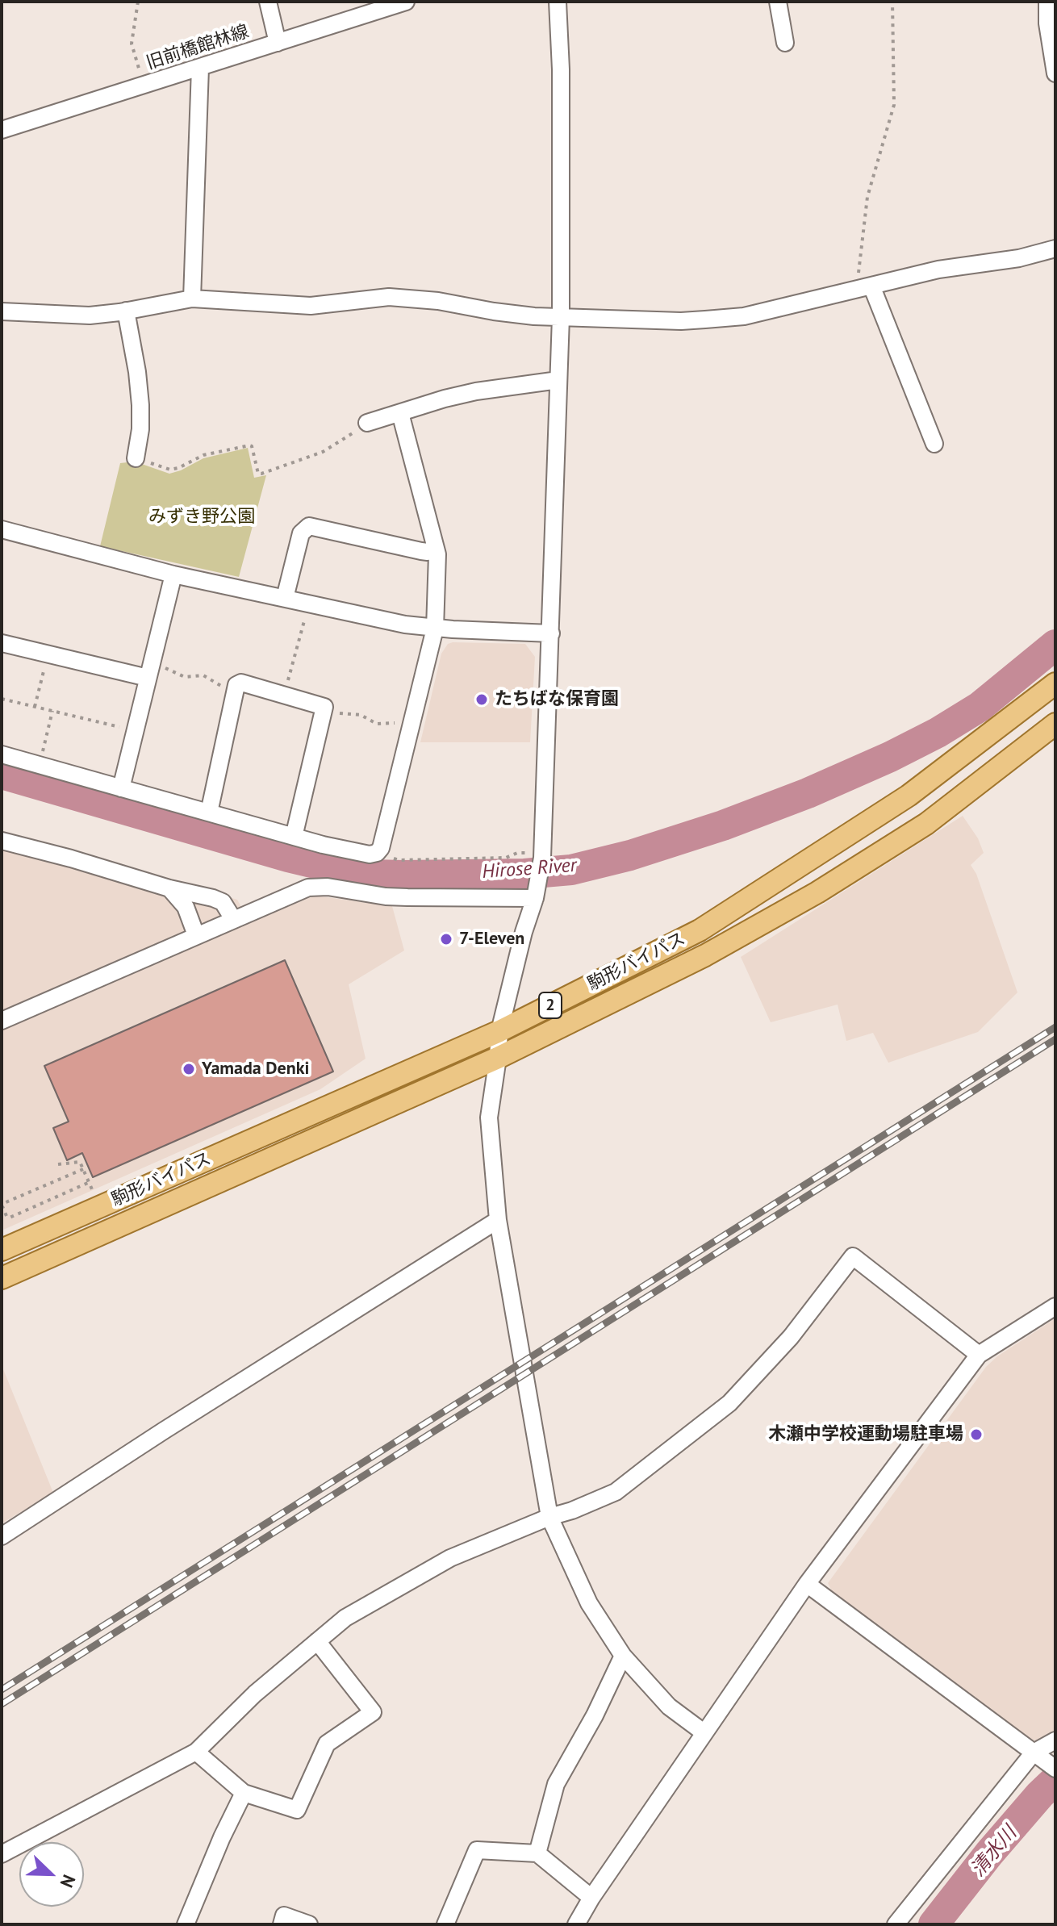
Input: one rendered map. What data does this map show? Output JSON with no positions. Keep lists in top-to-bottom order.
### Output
{
  "streets": {
    "main road": ["駒形バイパス", "2"],
    "street": ["旧前橋館林線"]
  },
  "water": ["Hirose River", "清水川"],
  "parks": ["みずき野公園"],
  "places": [
    "たちばな保育園",
    "7-Eleven",
    "Yamada Denki",
    "木瀬中学校運動場駐車場"
  ],
  "north": "bottom right"
}
